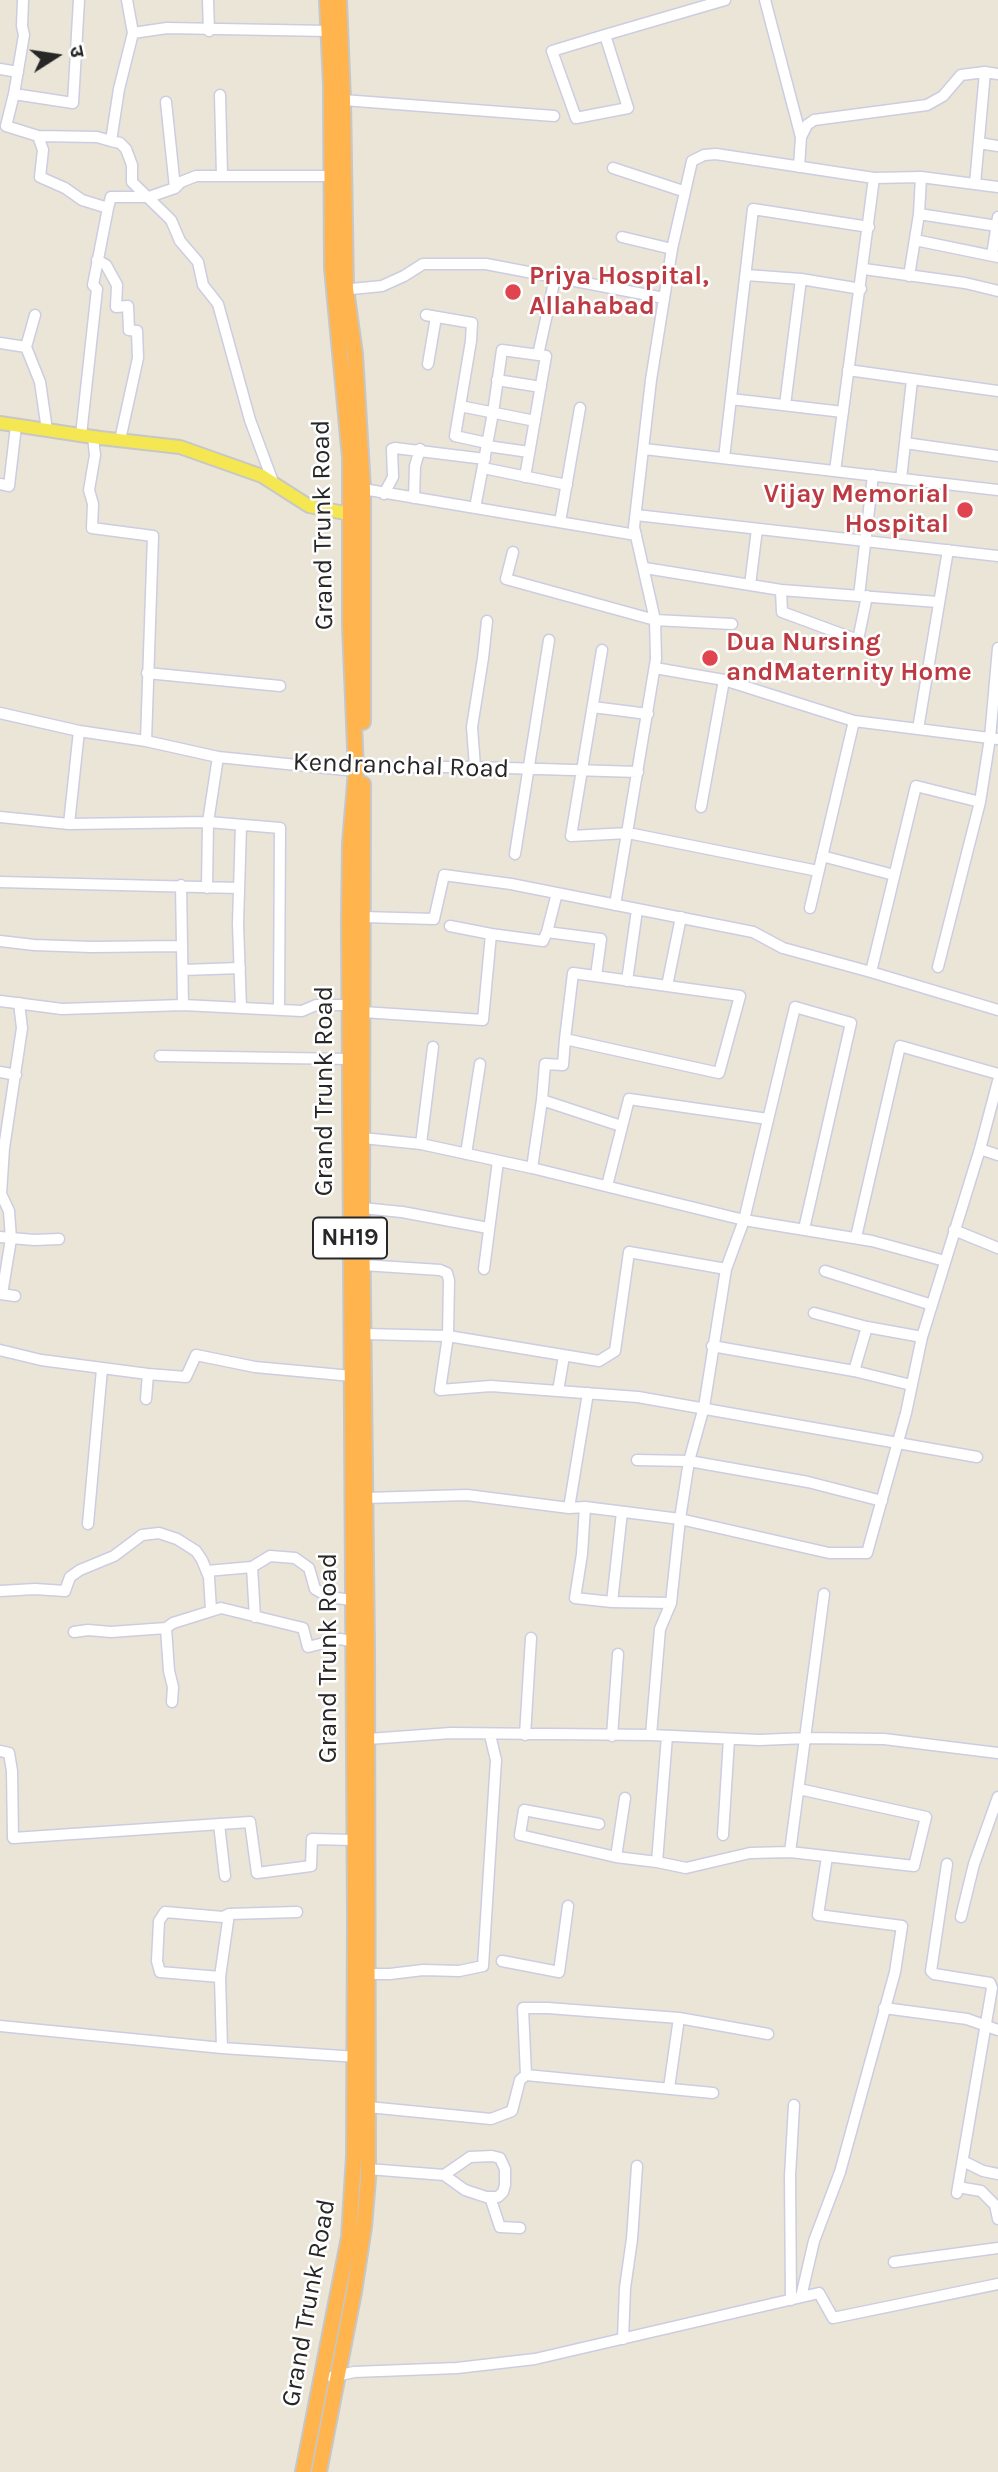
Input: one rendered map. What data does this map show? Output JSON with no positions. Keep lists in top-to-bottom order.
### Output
{
  "streets": {
    "highway": ["Grand Trunk Road", "NH19"],
    "street": ["Kendranchal Road"]
  },
  "crossings": [
    ["Grand Trunk Road", "Kendranchal Road"]
  ],
  "places": ["Priya Hospital, Allahabad", "Vijay Memorial Hospital", "Dua Nursing andMaternity Home"],
  "north": "right"
}
